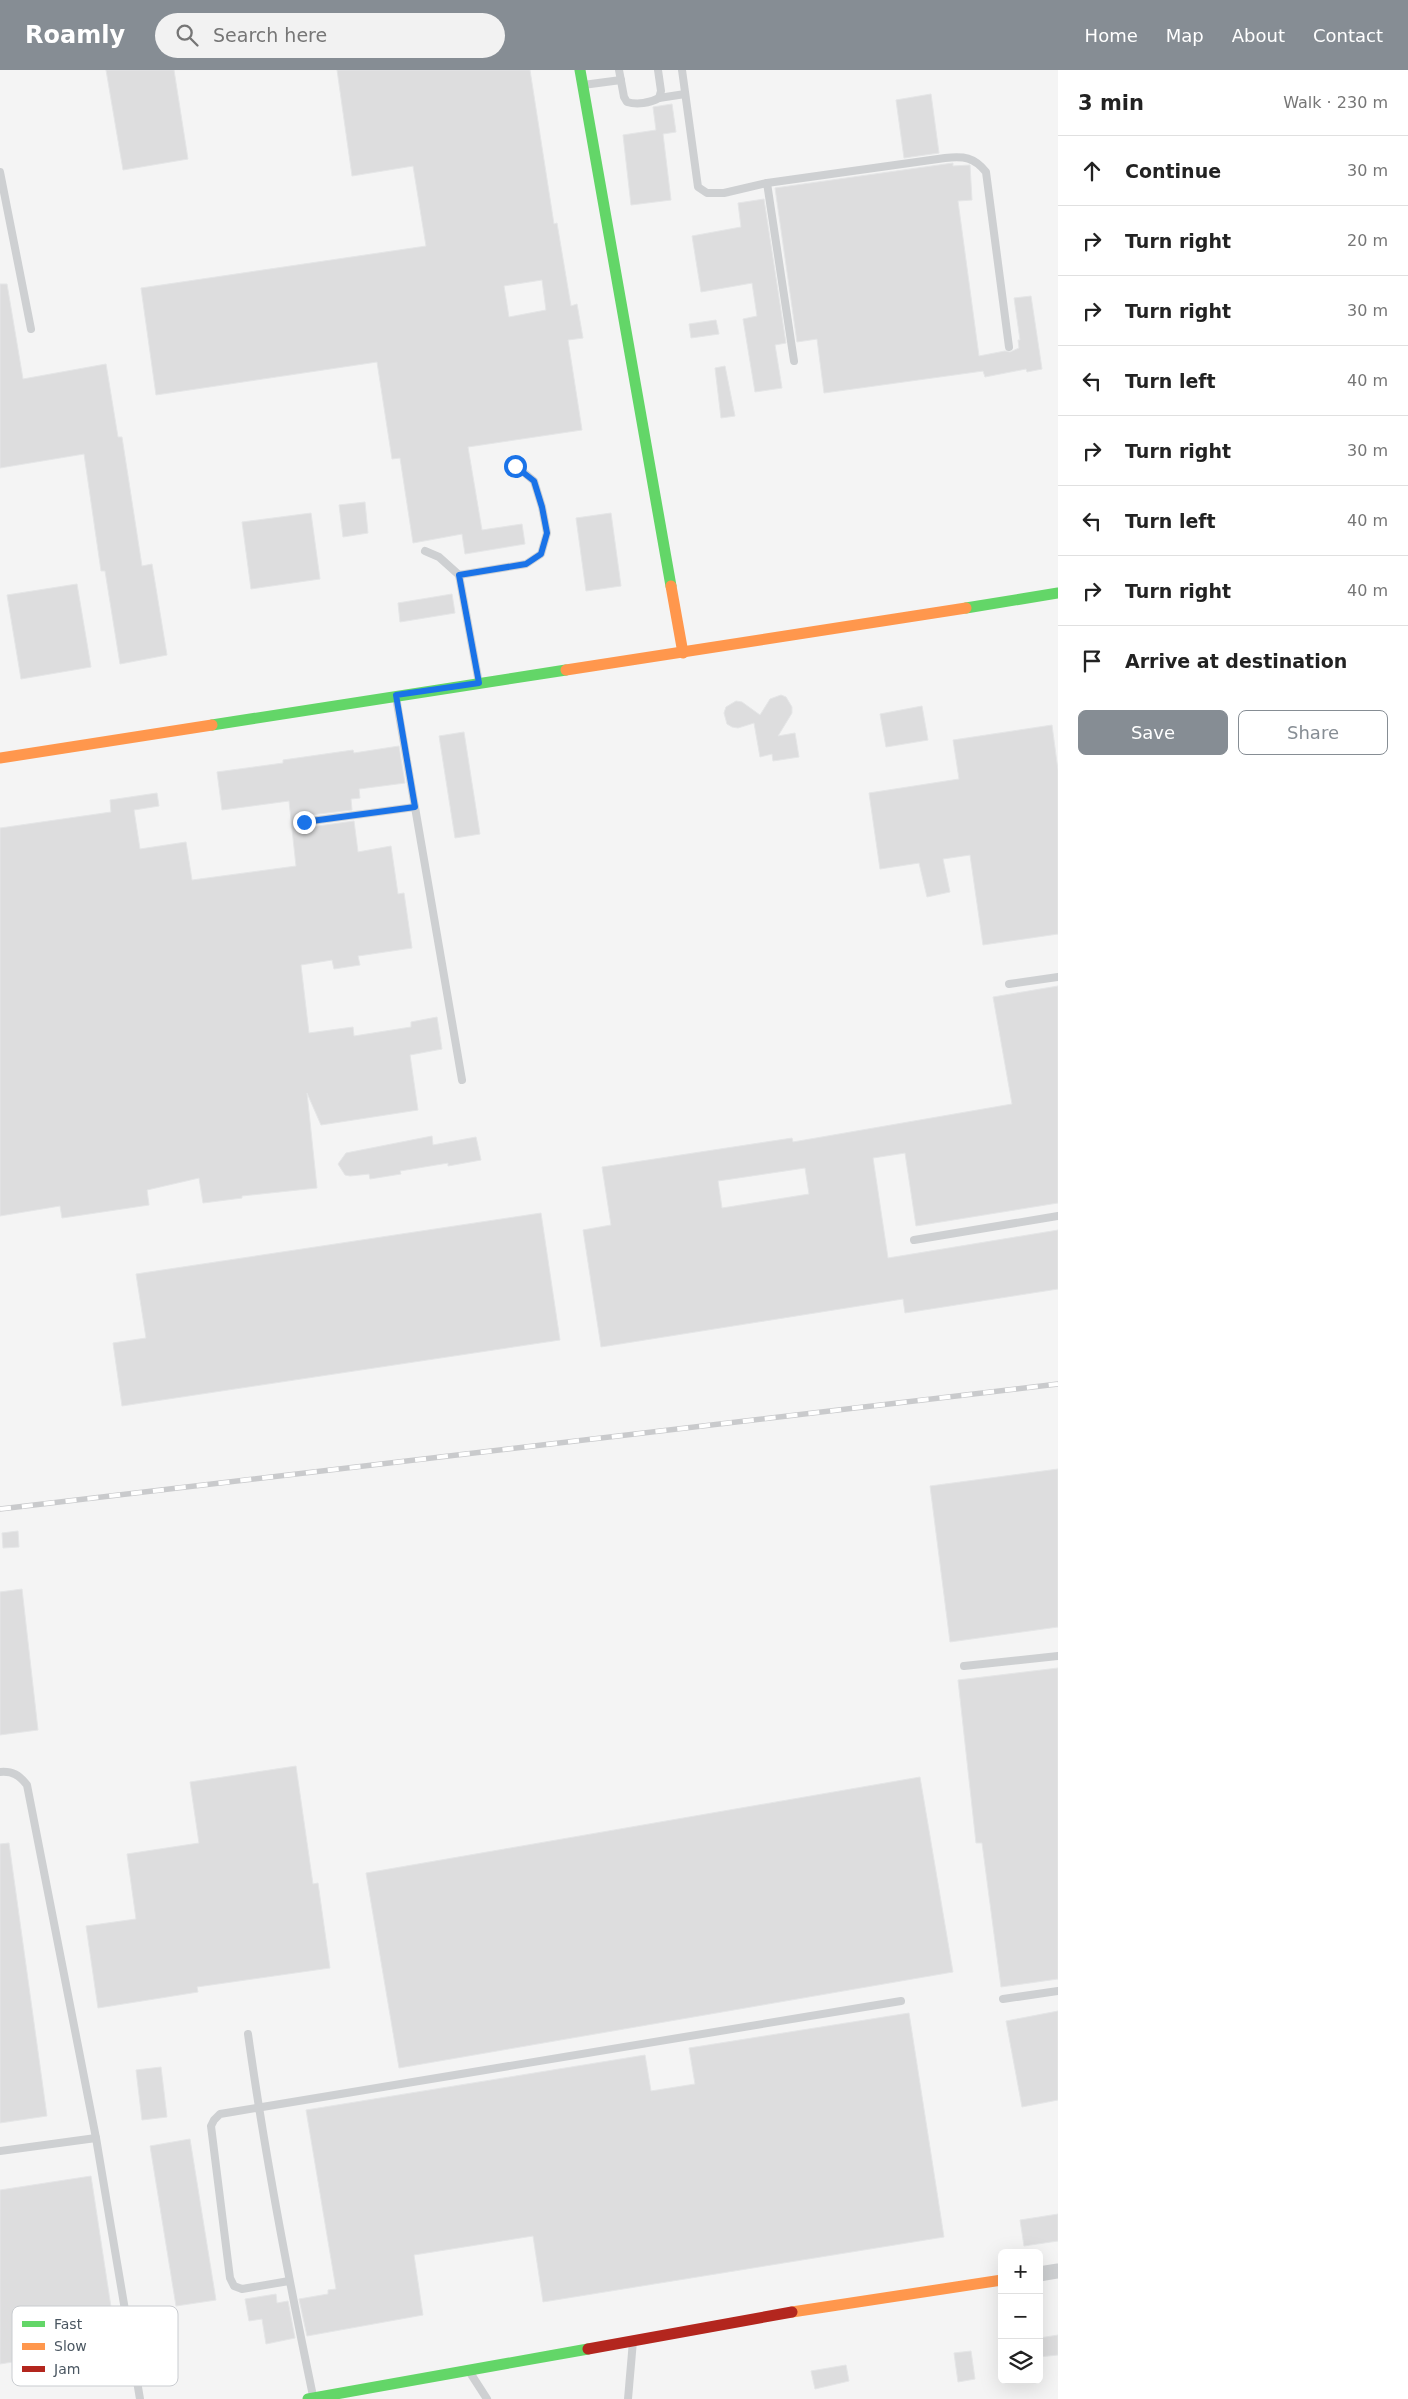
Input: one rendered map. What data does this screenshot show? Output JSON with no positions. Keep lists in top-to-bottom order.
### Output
{
  "legend": ["Fast", "Slow", "Jam"],
  "page": {
    "header": "Roamly",
    "search": "Search here",
    "nav": [
      "Home",
      "Map",
      "About",
      "Contact"
    ],
    "heading": ["3 min", "Walk · 230 m"],
    "list": [
      ["Continue", "30 m"],
      ["Turn right", "20 m"],
      ["Turn right", "30 m"],
      ["Turn left", "40 m"],
      ["Turn right", "30 m"],
      ["Turn left", "40 m"],
      ["Turn right", "40 m"],
      "Arrive at destination"
    ],
    "buttons": ["Save", "Share"],
    "map_buttons": ["+", "−"]
  }
}
